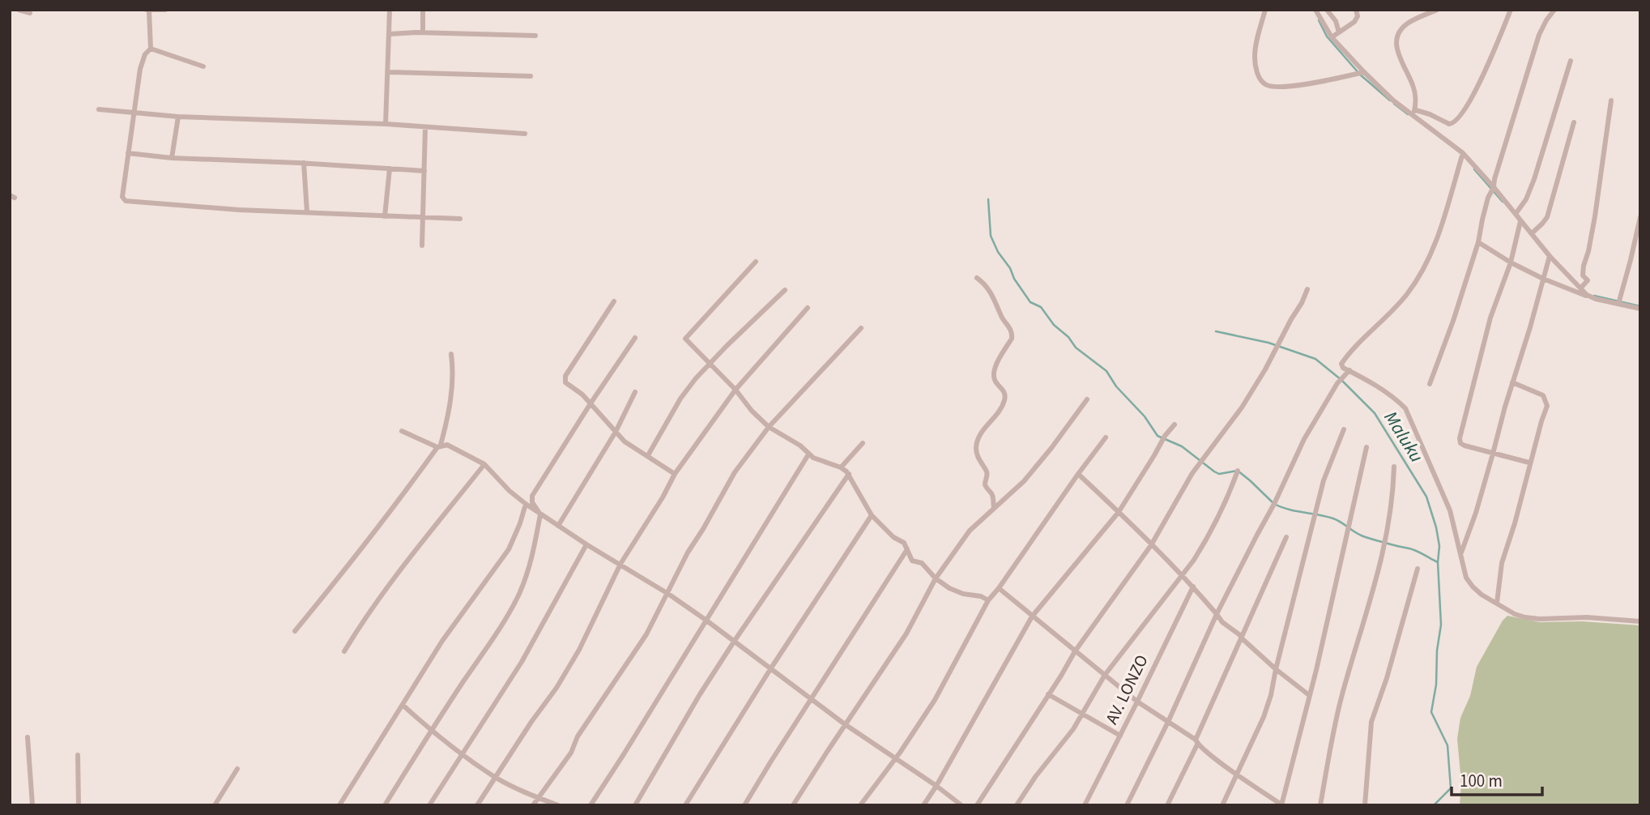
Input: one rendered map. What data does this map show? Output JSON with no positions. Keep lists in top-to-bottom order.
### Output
{
  "streets": {
    "street": ["AV. LONZO"]
  },
  "water": ["Maluku"],
  "scale_bar": "100 m"
}
